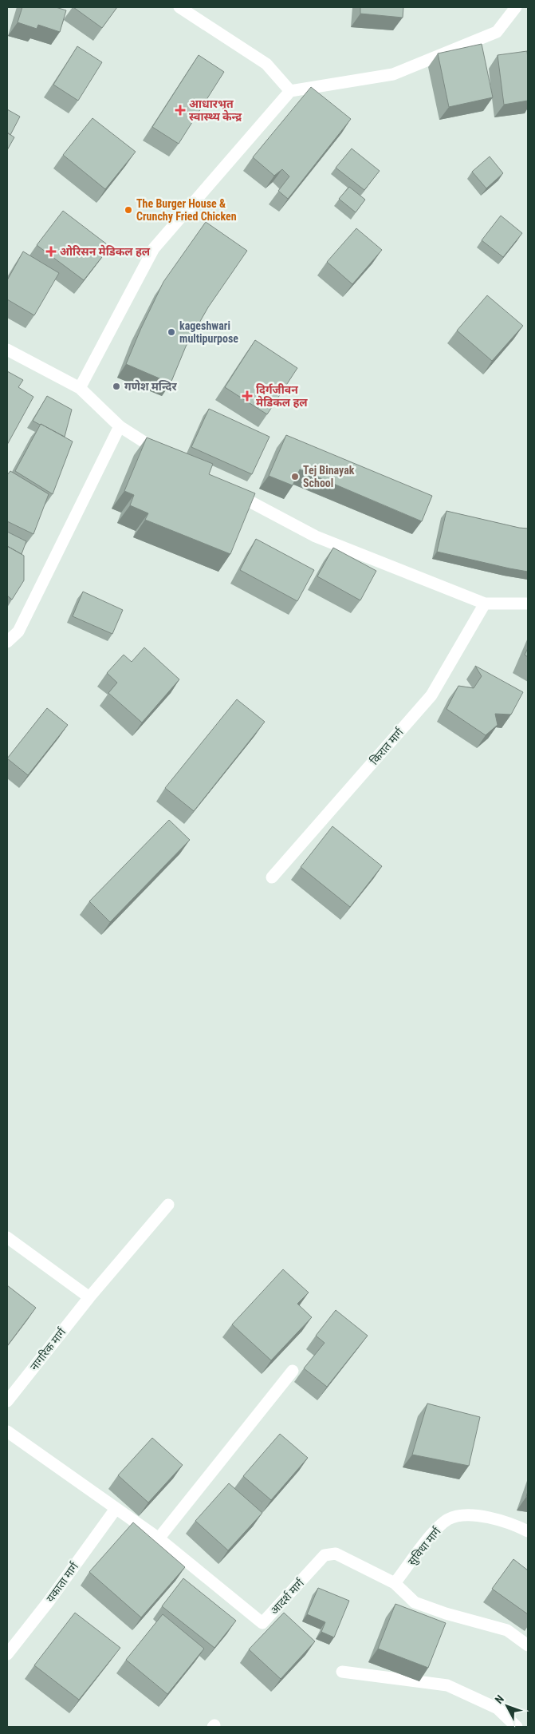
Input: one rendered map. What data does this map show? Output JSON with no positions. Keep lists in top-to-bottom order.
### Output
{
  "streets": {
    "street": [
      "किरात मार्ग",
      "नागरिक मार्ग",
      "सुविधा मार्ग",
      "यकाता मार्ग",
      "आदर्श मार्ग"
    ]
  },
  "crossings": [
    ["सुविधा मार्ग", "आदर्श मार्ग"],
    ["यकाता मार्ग", "आदर्श मार्ग"]
  ],
  "places": {
    "health": ["आधारभूत स्वास्थ्य केन्द्र", "ओरिसन मेडिकल हल", "दिर्गजीवन मेडिकल हल"],
    "other": [
      "The Burger House & Crunchy Fried Chicken",
      "kageshwari multipurpose",
      "गणेश मन्दिर",
      "Tej Binayak School"
    ]
  },
  "north": "top left"
}
